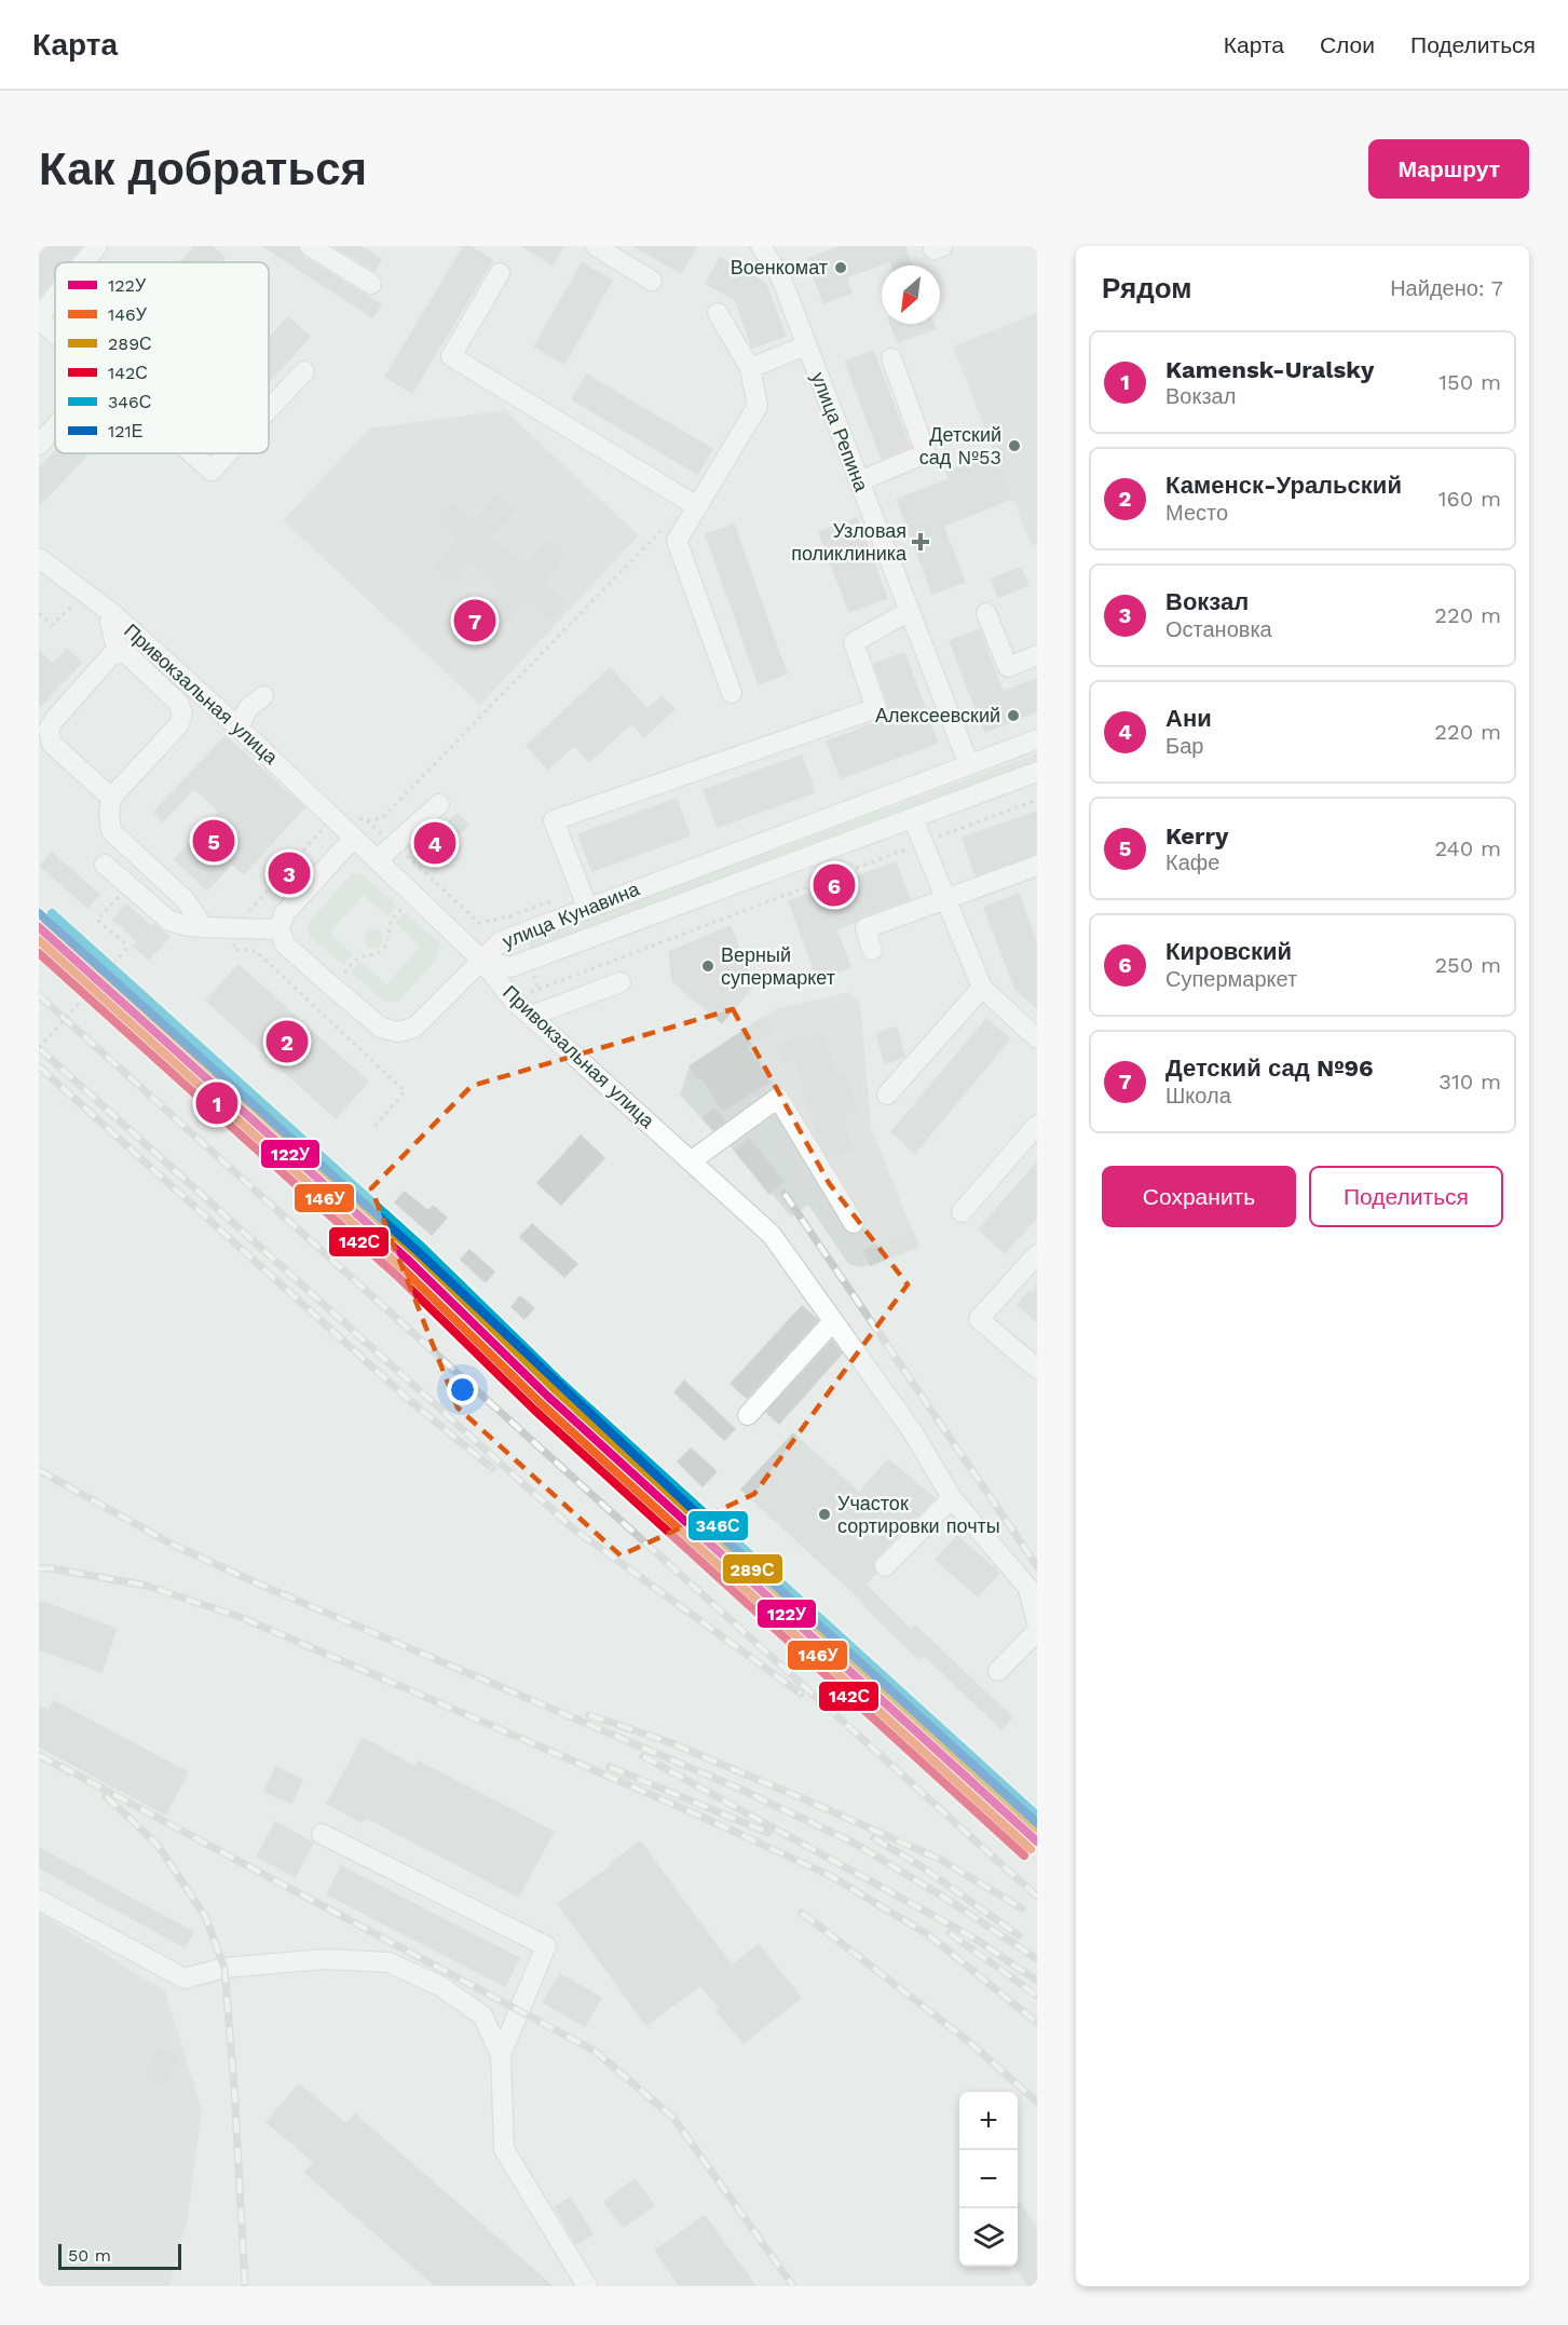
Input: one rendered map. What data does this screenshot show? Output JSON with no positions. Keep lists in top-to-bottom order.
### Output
{
  "streets": {
    "street": ["улица Репина", "Привокзальная улица", "улица Кунавина"]
  },
  "crossings": [
    ["улица Репина", "улица Кунавина"],
    ["Привокзальная улица", "улица Кунавина"]
  ],
  "places": {
    "other": [
      "Военкомат",
      "Детский сад №53",
      "Алексеевский",
      "Верный супермаркет",
      "Участок сортировки почты"
    ],
    "health": ["Узловая поликлиника"]
  },
  "lines": [
    "transit line 346С",
    "transit line 121Е",
    "transit line 289С",
    "transit line 122У",
    "transit line 146У",
    "transit line 142С"
  ],
  "legend": [
    "122У",
    "146У",
    "289С",
    "142С",
    "346С",
    "121Е"
  ],
  "scale_bar": "50 m",
  "north": "bottom left",
  "page": {
    "header": "Карта",
    "nav": ["Карта", "Слои", "Поделиться"],
    "buttons": [
      "Маршрут",
      ["Сохранить", "Поделиться"]
    ],
    "title": "Как добраться",
    "heading": ["Рядом", "Найдено: 7"],
    "list": [
      {
        "mark": "1",
        "name": "Kamensk-Uralsky",
        "note": "Вокзал",
        "value": "150 m"
      },
      {
        "mark": "2",
        "name": "Каменск-Уральский",
        "note": "Место",
        "value": "160 m"
      },
      {
        "mark": "3",
        "name": "Вокзал",
        "note": "Остановка",
        "value": "220 m"
      },
      {
        "mark": "4",
        "name": "Ани",
        "note": "Бар",
        "value": "220 m"
      },
      {
        "mark": "5",
        "name": "Kerry",
        "note": "Кафе",
        "value": "240 m"
      },
      {
        "mark": "6",
        "name": "Кировский",
        "note": "Супермаркет",
        "value": "250 m"
      },
      {
        "mark": "7",
        "name": "Детский сад №96",
        "note": "Школа",
        "value": "310 m"
      }
    ],
    "pins": [
      "7",
      "5",
      "4",
      "3",
      "6",
      "2",
      "1"
    ],
    "map_buttons": ["+", "−"],
    "scale": "50 m"
  }
}
